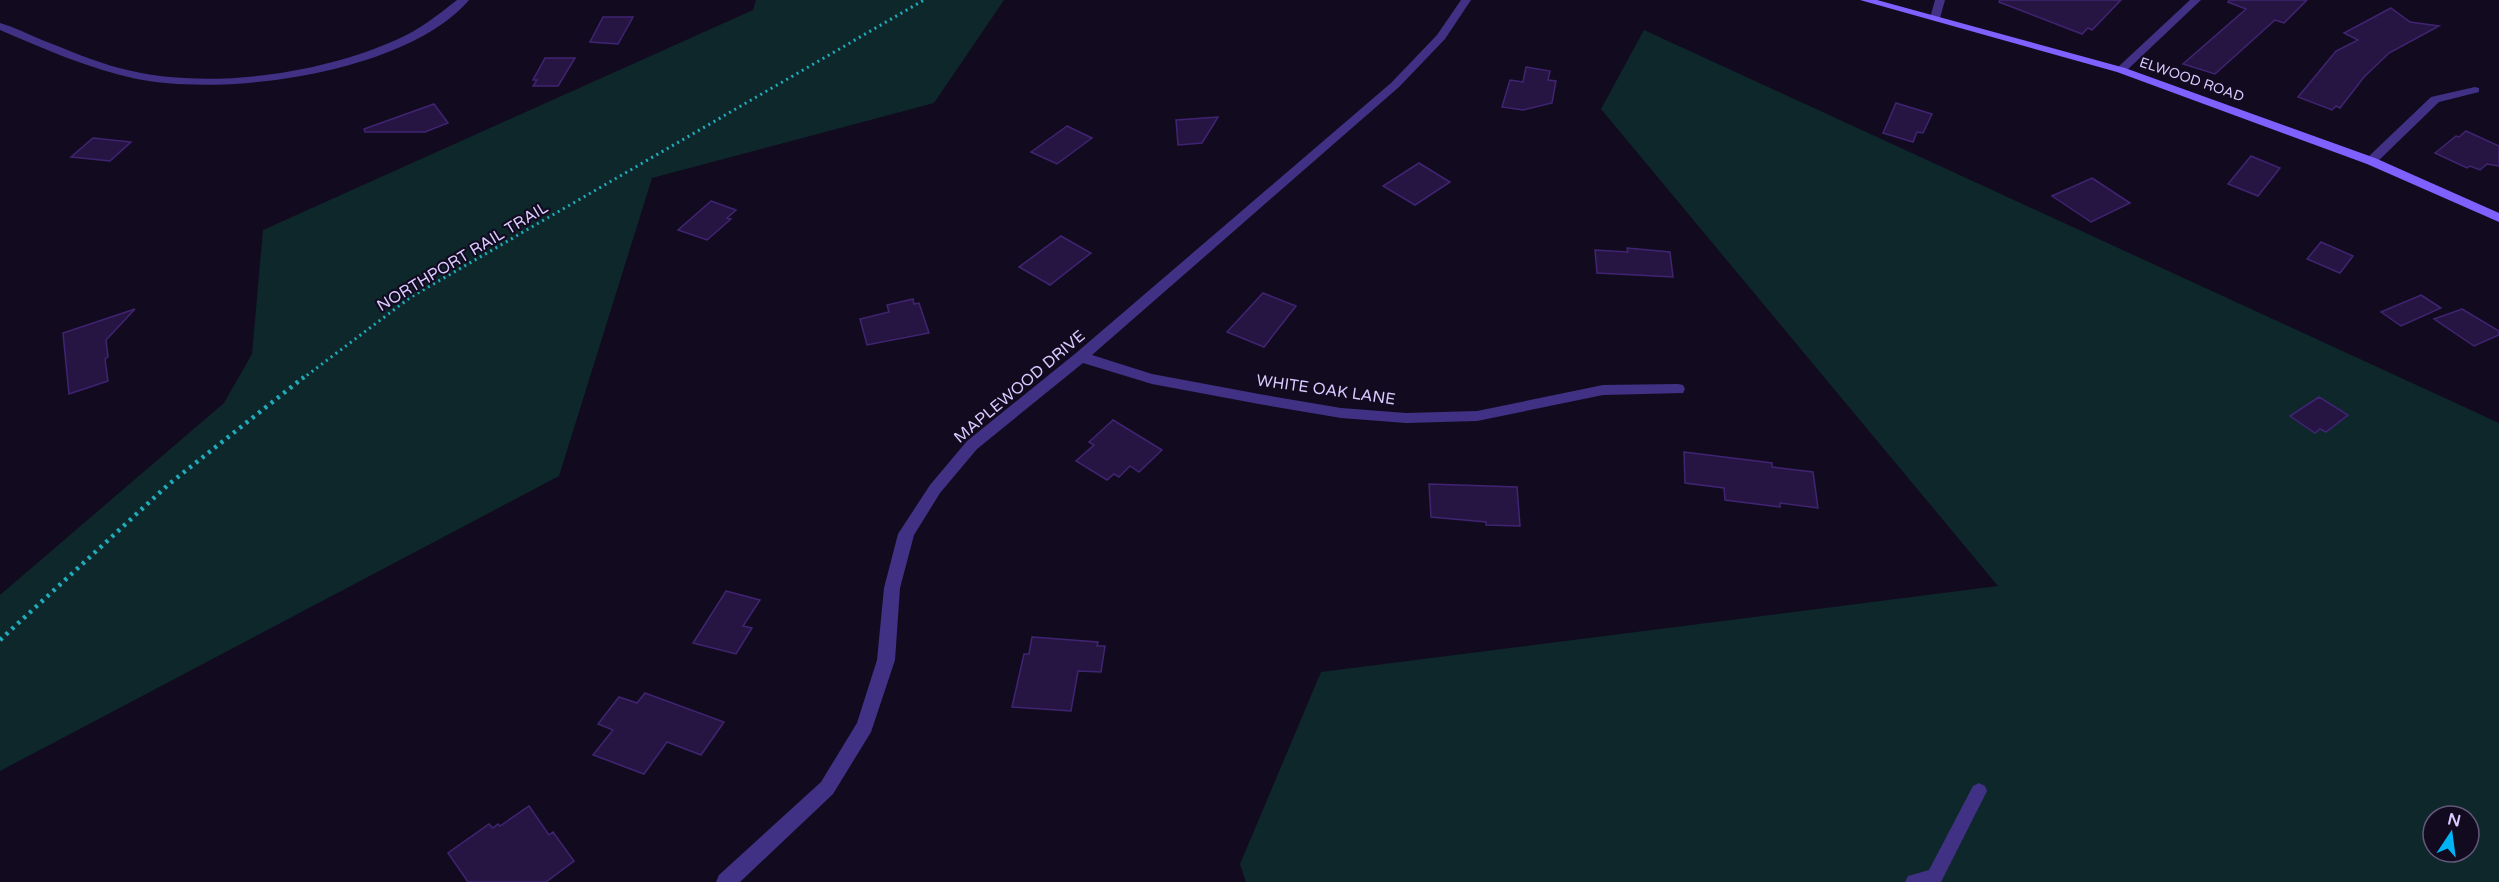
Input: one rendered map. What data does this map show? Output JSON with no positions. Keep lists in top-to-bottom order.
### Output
{
  "streets": {
    "main road": ["ELWOOD ROAD"],
    "street": ["MAPLEWOOD DRIVE", "WHITE OAK LANE"],
    "path": ["NORTHPORT RAIL TRAIL"]
  },
  "crossings": [
    ["MAPLEWOOD DRIVE", "WHITE OAK LANE"]
  ],
  "north": "top"
}
